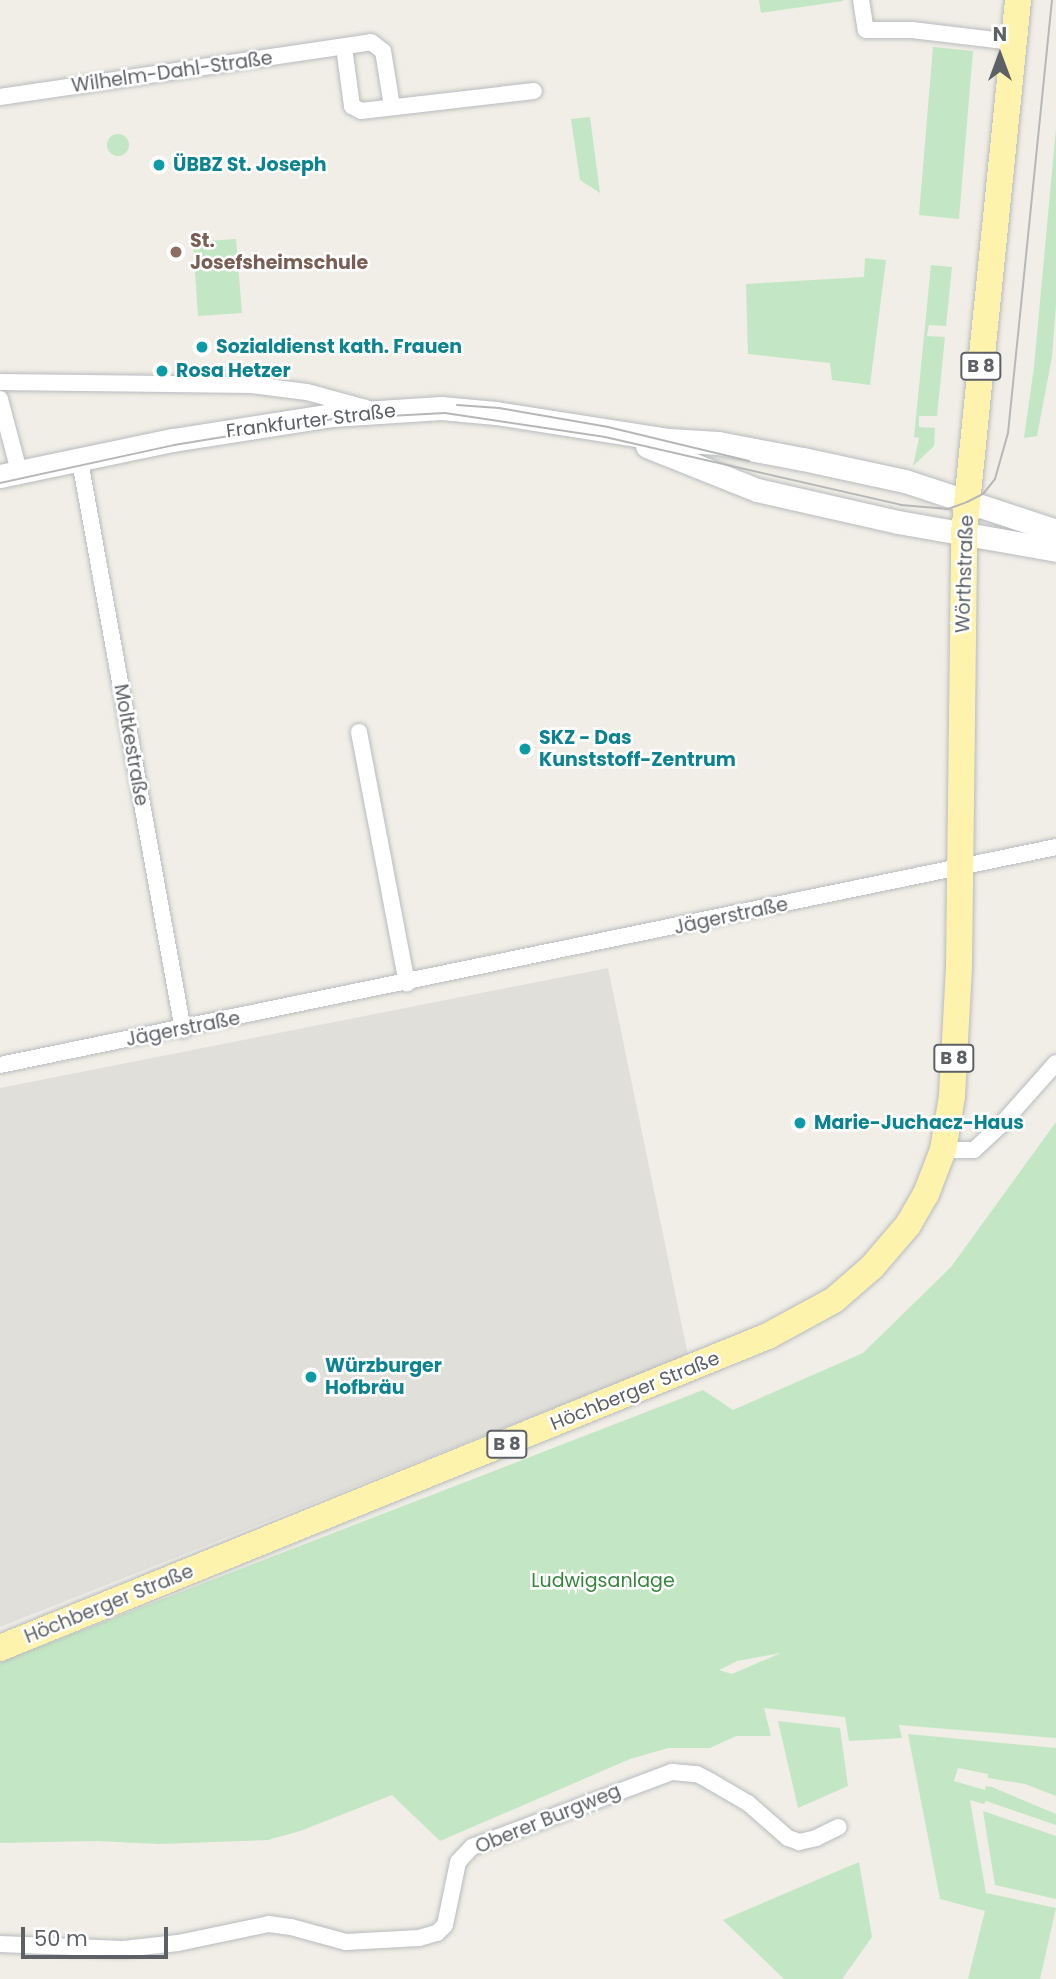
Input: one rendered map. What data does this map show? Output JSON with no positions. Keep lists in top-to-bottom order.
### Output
{
  "streets": {
    "main road": ["B 8", "Wörthstraße", "Höchberger Straße"],
    "street": [
      "Wilhelm-Dahl-Straße",
      "Frankfurter Straße",
      "Moltkestraße",
      "Jägerstraße",
      "Oberer Burgweg"
    ]
  },
  "crossings": [
    ["Frankfurter Straße", "Wörthstraße"],
    ["Frankfurter Straße", "Moltkestraße"],
    ["Wörthstraße", "Jägerstraße"],
    ["Wörthstraße", "Höchberger Straße"],
    ["Moltkestraße", "Jägerstraße"]
  ],
  "parks": ["Ludwigsanlage"],
  "places": [
    "ÜBBZ St. Joseph",
    "St. Josefsheimschule",
    "Sozialdienst kath. Frauen",
    "Rosa Hetzer",
    "SKZ - Das Kunststoff-Zentrum",
    "Marie-Juchacz-Haus",
    "Würzburger Hofbräu"
  ],
  "scale_bar": "50 m",
  "north": "top"
}
